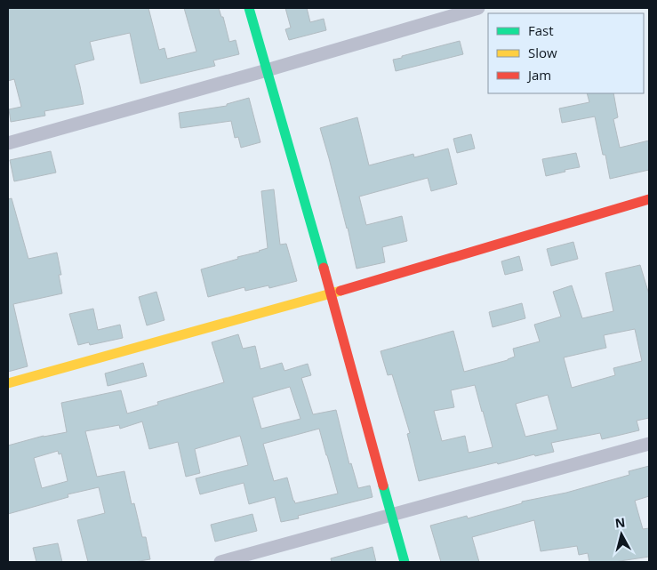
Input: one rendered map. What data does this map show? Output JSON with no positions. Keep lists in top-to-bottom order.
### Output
{
  "legend": ["Fast", "Slow", "Jam"],
  "north": "top"
}
